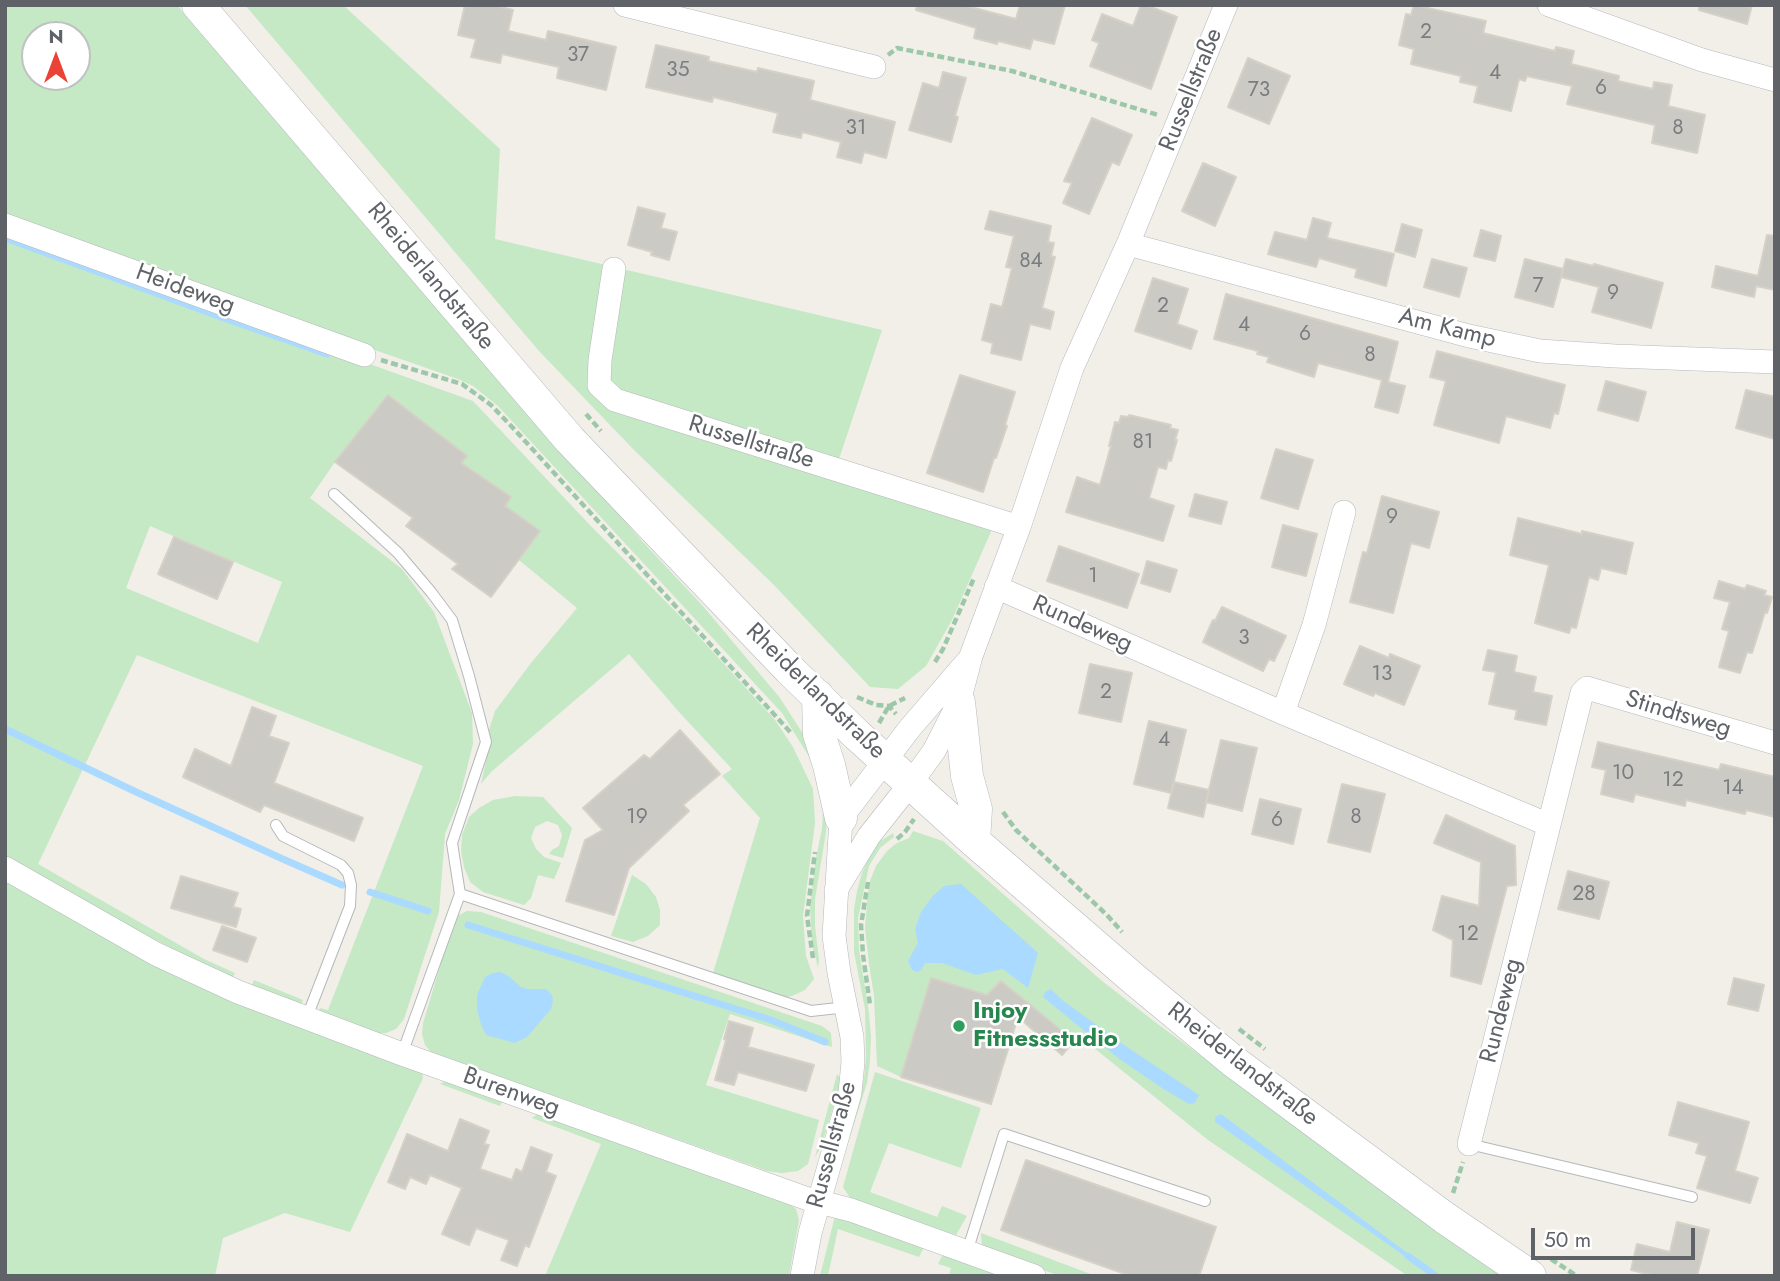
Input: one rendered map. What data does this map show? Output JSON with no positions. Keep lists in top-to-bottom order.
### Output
{
  "streets": {
    "main road": ["Rheiderlandstraße"],
    "street": [
      "Russellstraße",
      "Heideweg",
      "Am Kamp",
      "Rundeweg",
      "Stindtsweg",
      "Burenweg"
    ]
  },
  "crossings": [
    ["Russellstraße", "Rheiderlandstraße"],
    ["Russellstraße", "Am Kamp"],
    ["Russellstraße", "Rundeweg"],
    ["Russellstraße", "Burenweg"],
    ["Rundeweg", "Stindtsweg"]
  ],
  "places": ["Injoy Fitnessstudio"],
  "house_numbers": [
    "2",
    "37",
    "35",
    "4",
    "6",
    "73",
    "31",
    "8",
    "84",
    "7",
    "9",
    "2",
    "4",
    "6",
    "8",
    "81",
    "9",
    "1",
    "3",
    "13",
    "2",
    "4",
    "10",
    "12",
    "14",
    "19",
    "8",
    "6",
    "28",
    "12"
  ],
  "scale_bar": "50 m",
  "north": "top"
}
